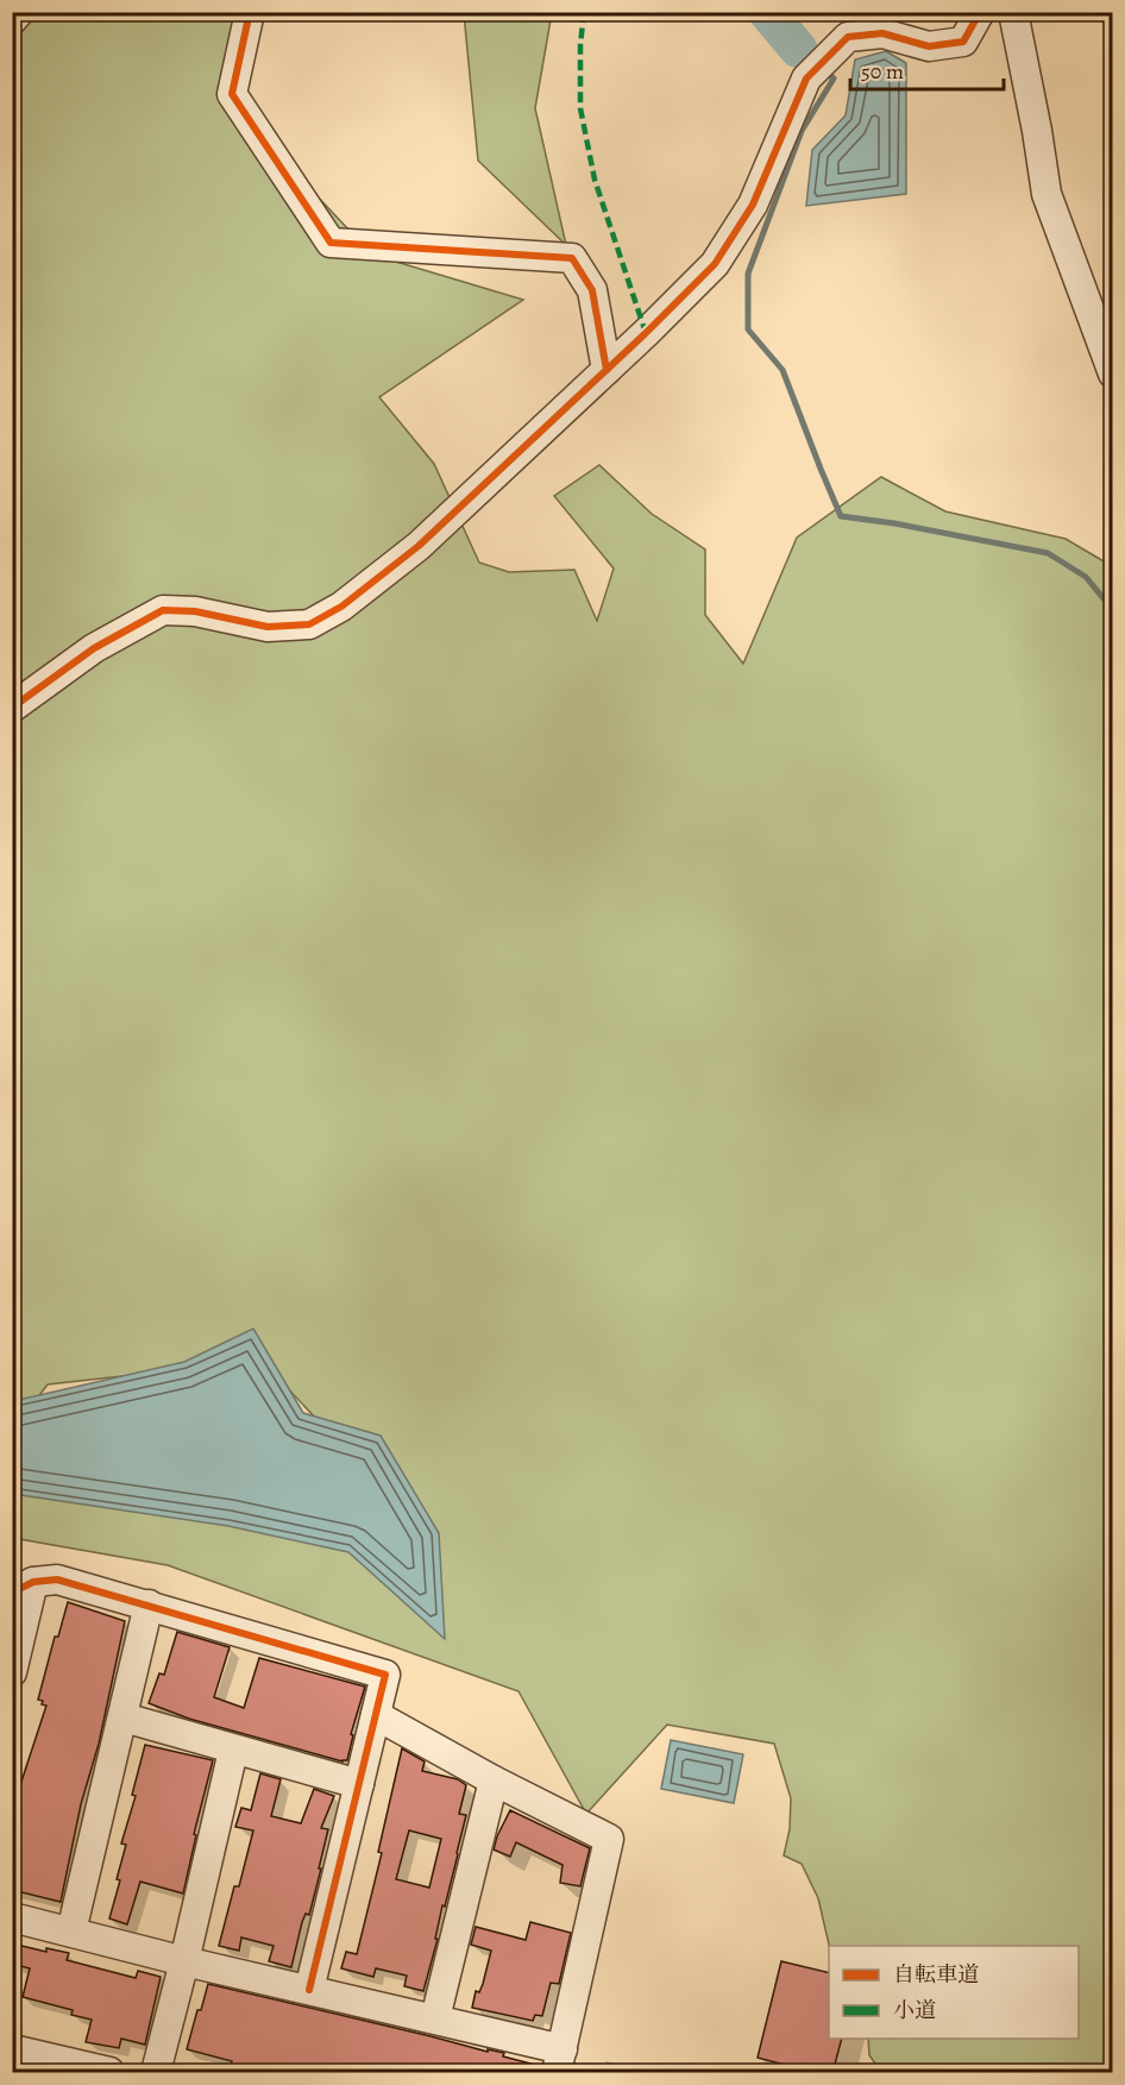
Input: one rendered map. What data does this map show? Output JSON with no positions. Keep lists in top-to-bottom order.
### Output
{
  "legend": ["自転車道", "小道"],
  "scale_bar": "50 m"
}
